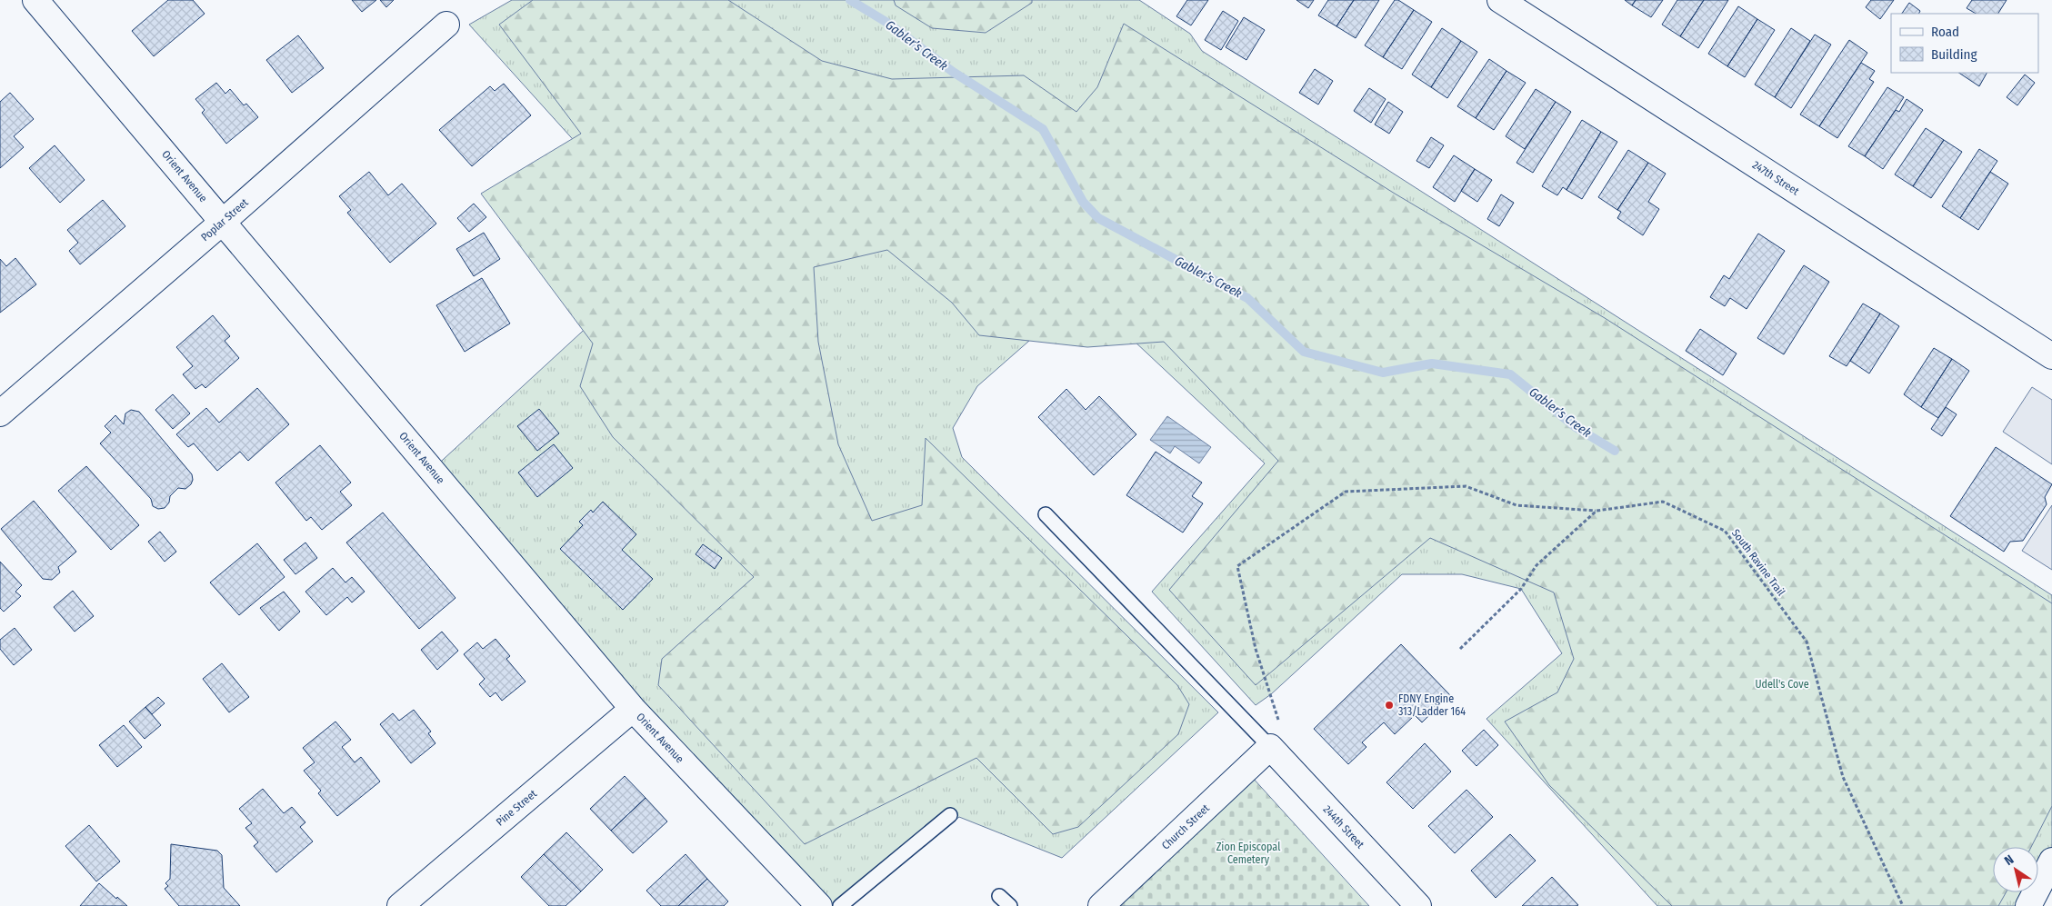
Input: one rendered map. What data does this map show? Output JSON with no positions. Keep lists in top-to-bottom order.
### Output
{
  "streets": {
    "street": [
      "Orient Avenue",
      "247th Street",
      "Poplar Street",
      "Pine Street",
      "Church Street",
      "244th Street"
    ],
    "path": ["South Ravine Trail"]
  },
  "crossings": [
    ["Orient Avenue", "Poplar Street"],
    ["Orient Avenue", "Pine Street"],
    ["South Ravine Trail", "Church Street"],
    ["South Ravine Trail", "244th Street"],
    ["Church Street", "244th Street"]
  ],
  "water": ["Gabler’s Creek"],
  "parks": ["Udell's Cove", "Zion Episcopal Cemetery"],
  "places": ["FDNY Engine 313/Ladder 164"],
  "legend": ["Road", "Building"],
  "north": "top left"
}
